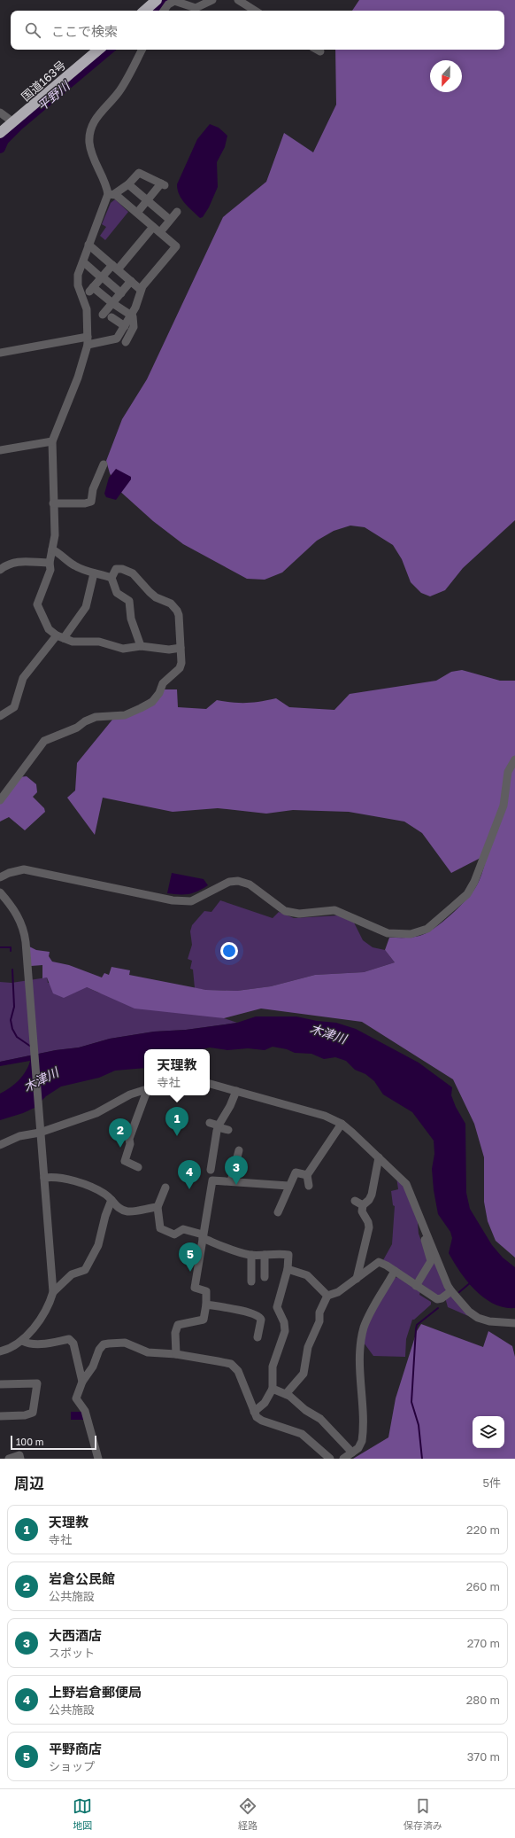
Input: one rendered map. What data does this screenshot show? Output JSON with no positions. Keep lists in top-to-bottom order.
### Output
{
  "streets": {
    "highway": ["国道163号"]
  },
  "water": ["平野川", "木津川"],
  "scale_bar": "100 m",
  "north": "bottom",
  "page": {
    "search": "ここで検索",
    "popup": ["天理教", "寺社"],
    "pins": [
      "1",
      "2",
      "3",
      "4",
      "5"
    ],
    "scale": "100 m",
    "heading": ["周辺", "5件"],
    "list": [
      {
        "mark": "1",
        "name": "天理教",
        "note": "寺社",
        "value": "220 m"
      },
      {
        "mark": "2",
        "name": "岩倉公民館",
        "note": "公共施設",
        "value": "260 m"
      },
      {
        "mark": "3",
        "name": "大西酒店",
        "note": "スポット",
        "value": "270 m"
      },
      {
        "mark": "4",
        "name": "上野岩倉郵便局",
        "note": "公共施設",
        "value": "280 m"
      },
      {
        "mark": "5",
        "name": "平野商店",
        "note": "ショップ",
        "value": "370 m"
      }
    ],
    "nav": ["地図", "経路", "保存済み"]
  }
}
